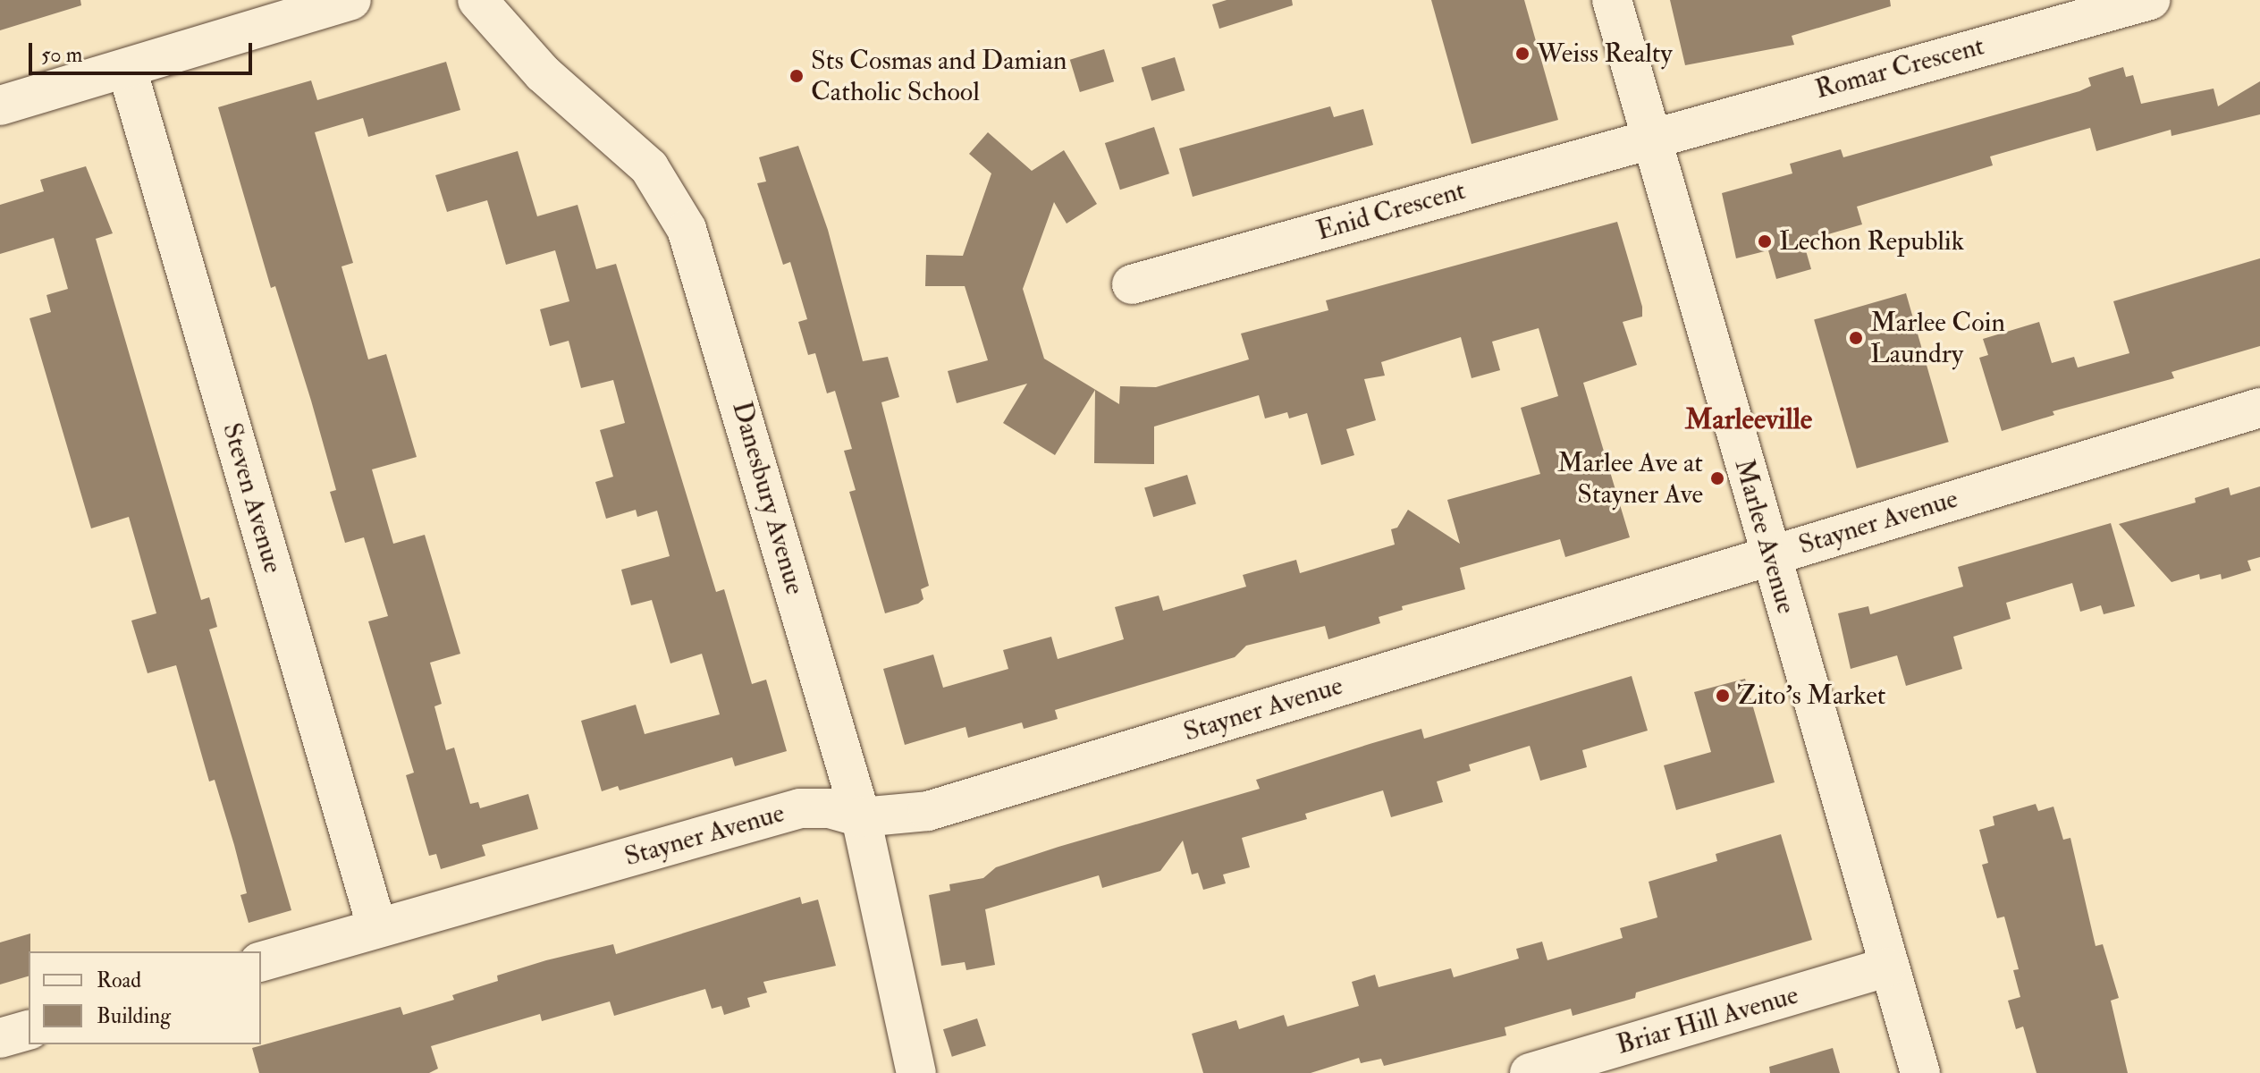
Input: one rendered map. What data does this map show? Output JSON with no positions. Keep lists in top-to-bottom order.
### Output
{
  "streets": {
    "street": [
      "Romar Crescent",
      "Enid Crescent",
      "Steven Avenue",
      "Danesbury Avenue",
      "Stayner Avenue",
      "Marlee Avenue",
      "Briar Hill Avenue"
    ]
  },
  "crossings": [
    ["Romar Crescent", "Enid Crescent"],
    ["Romar Crescent", "Marlee Avenue"],
    ["Enid Crescent", "Marlee Avenue"],
    ["Steven Avenue", "Stayner Avenue"],
    ["Danesbury Avenue", "Stayner Avenue"],
    ["Stayner Avenue", "Marlee Avenue"],
    ["Marlee Avenue", "Briar Hill Avenue"]
  ],
  "districts": ["Marleeville"],
  "places": [
    "Weiss Realty",
    "Sts Cosmas and Damian Catholic School",
    "Lechon Republik",
    "Marlee Coin Laundry",
    "Marlee Ave at Stayner Ave",
    "Zito's Market"
  ],
  "legend": ["Road", "Building"],
  "scale_bar": "50 m"
}
